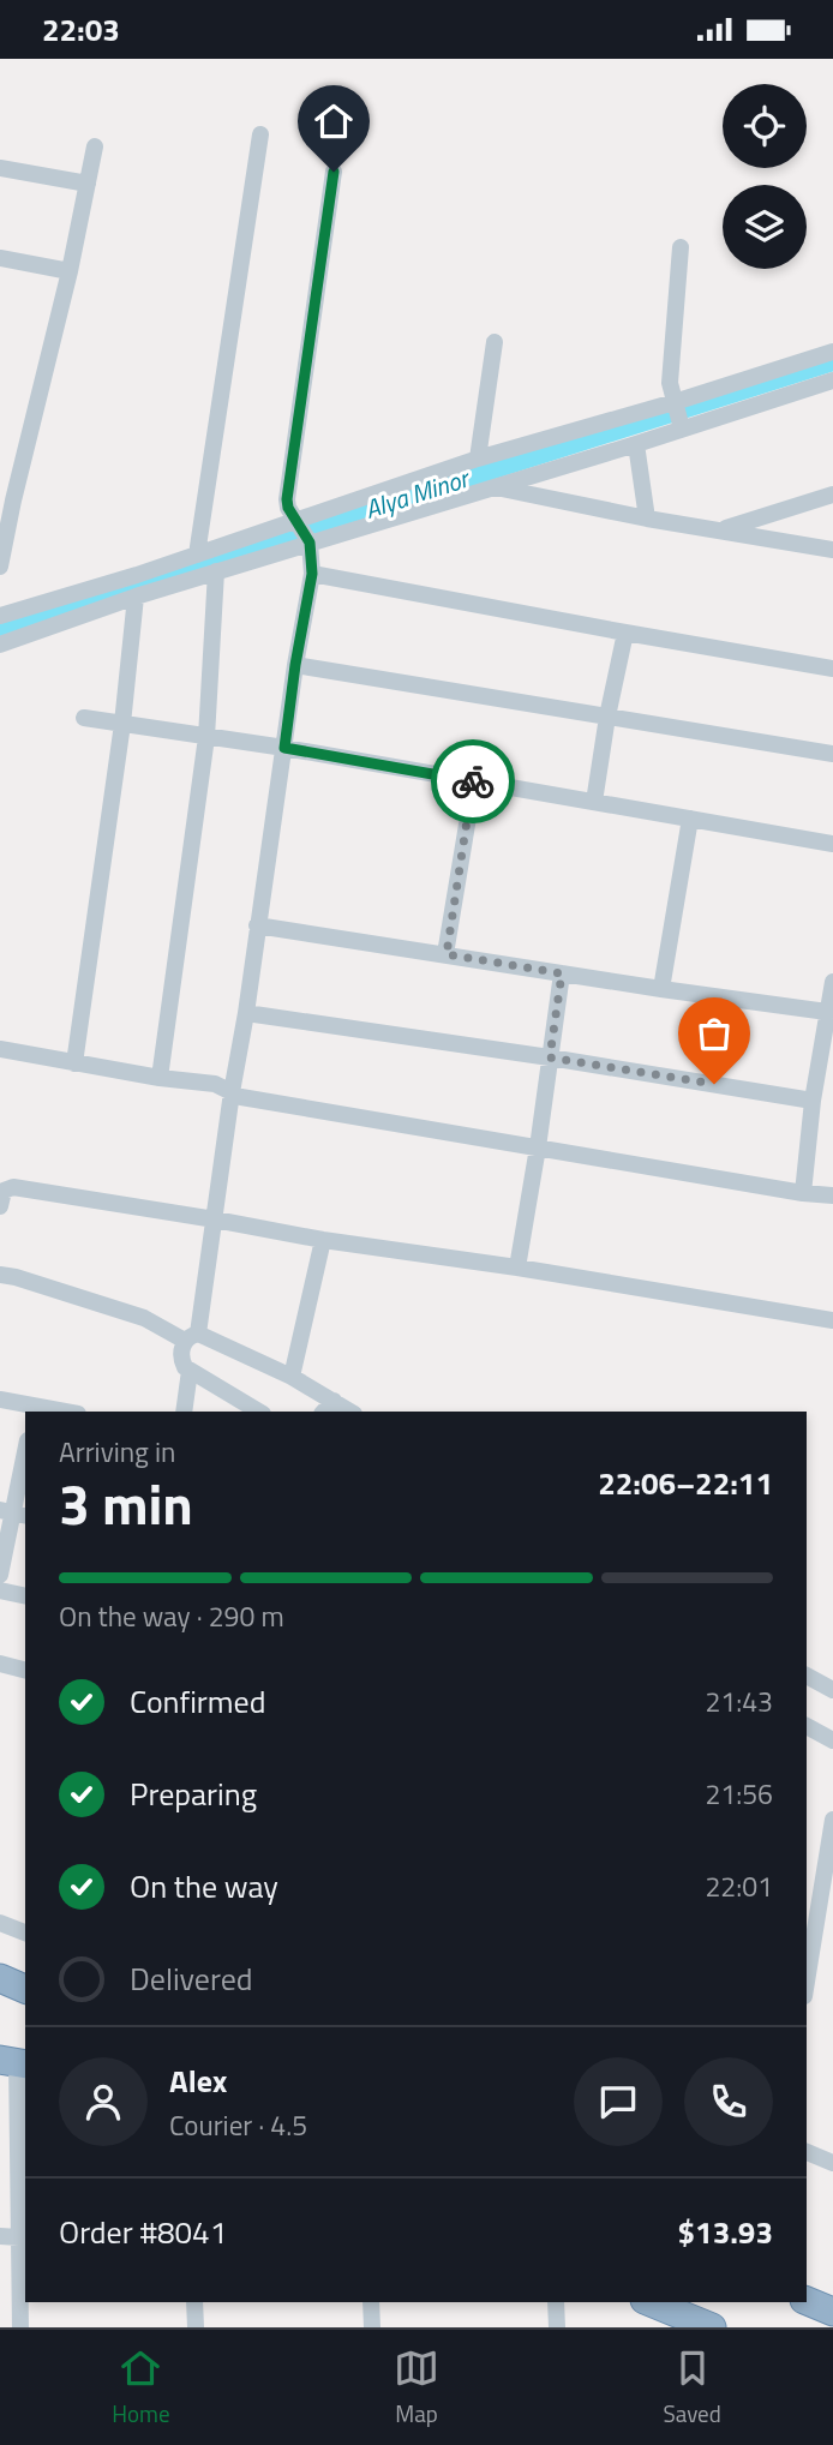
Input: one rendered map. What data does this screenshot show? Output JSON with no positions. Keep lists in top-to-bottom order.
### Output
{
  "water": ["Alya Minor"],
  "page": {
    "status": "22:03",
    "heading": ["3 min", "Arriving in", "22:06–22:11"],
    "panel": [
      "Alex",
      "Courier · 4.5",
      "Order #8041",
      "$13.93"
    ],
    "bar": "On the way · 290 m",
    "list": [
      ["Confirmed", "21:43"],
      ["Preparing", "21:56"],
      ["On the way", "22:01"],
      "Delivered"
    ],
    "tabs": ["Home", "Map", "Saved"]
  }
}
